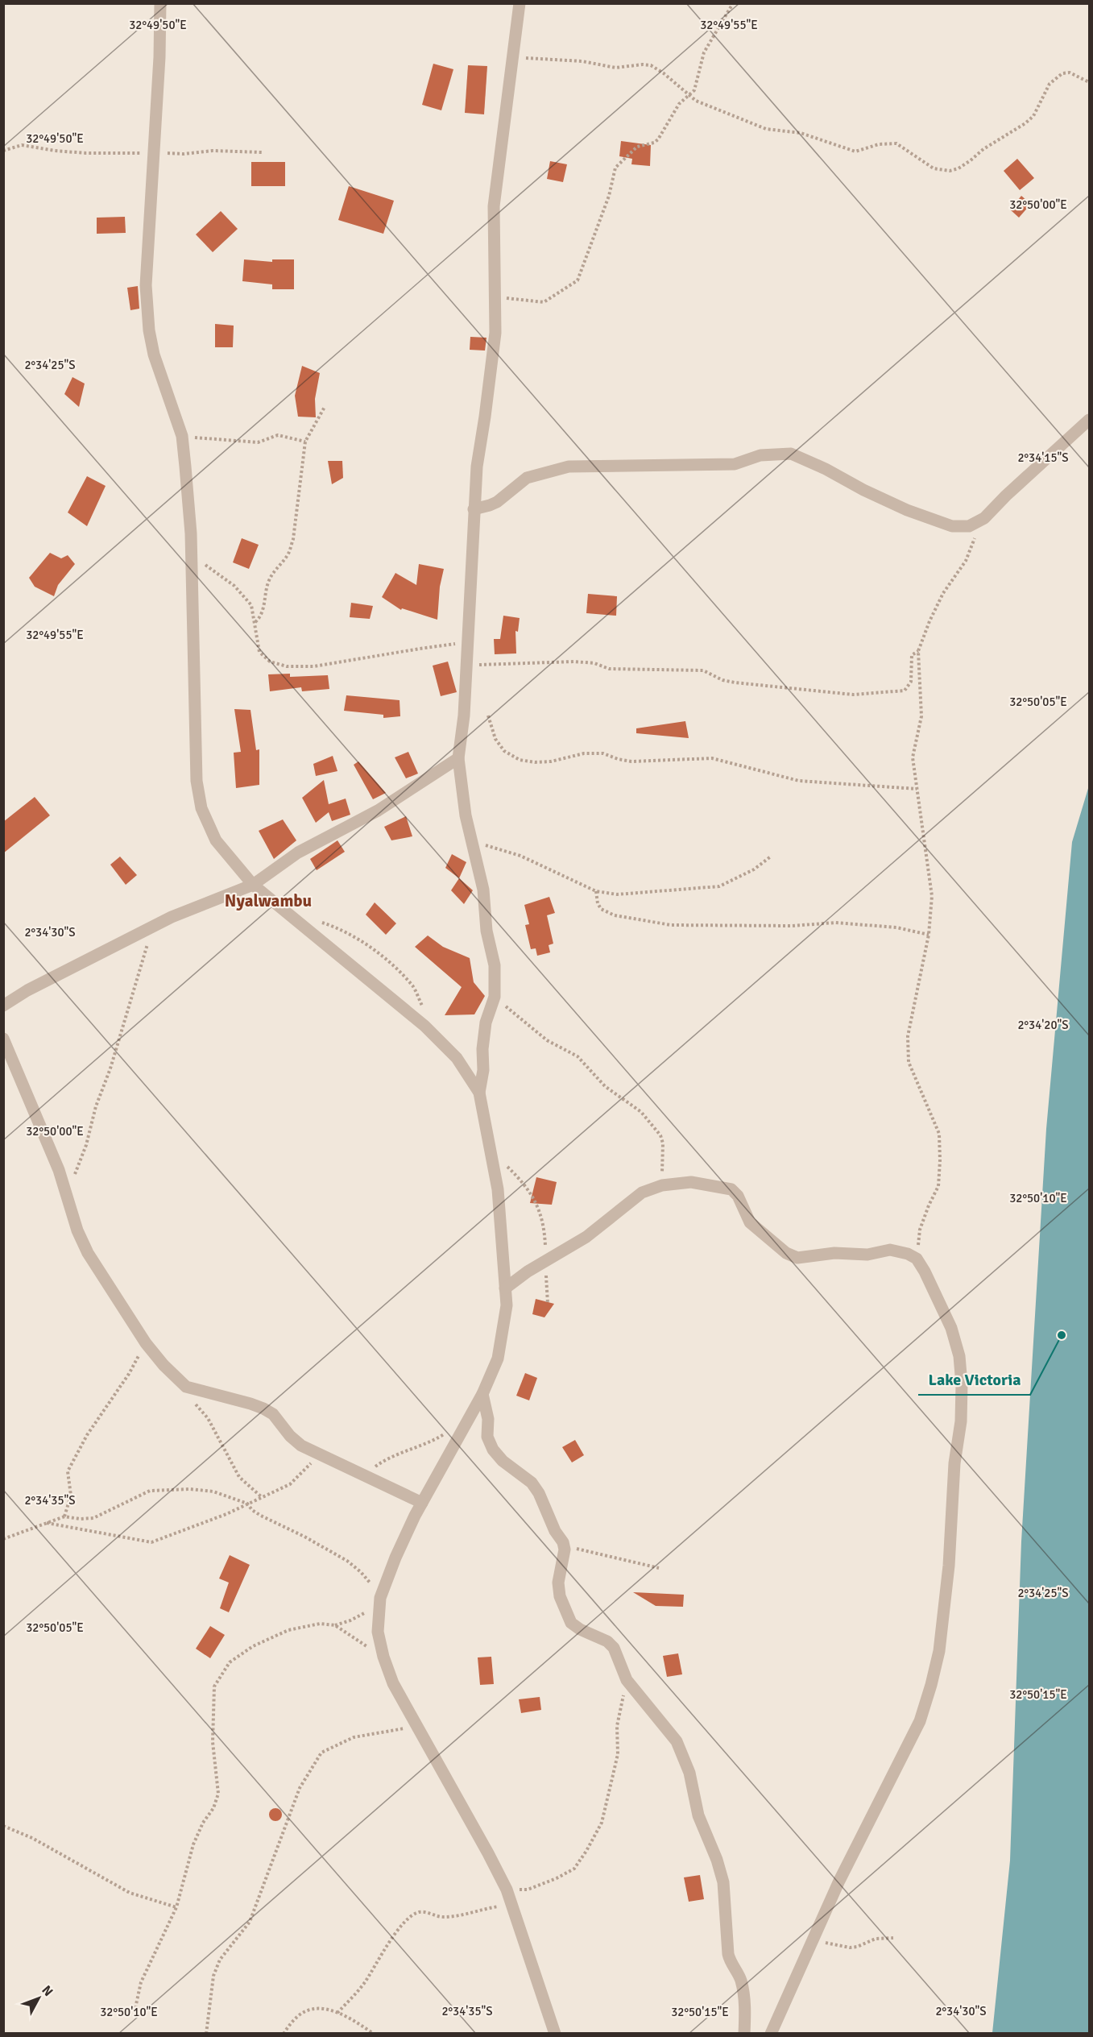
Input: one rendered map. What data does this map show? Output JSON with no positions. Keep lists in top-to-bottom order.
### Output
{
  "districts": ["Nyalwambu"],
  "places": ["Lake Victoria"],
  "north": "top right",
  "coordinates": [
    "32°49'50\"E",
    "32°49'55\"E",
    "32°50'00\"E",
    "2°34'25\"S",
    "2°34'15\"S",
    "32°50'05\"E",
    "2°34'30\"S",
    "2°34'20\"S",
    "32°50'10\"E",
    "2°34'35\"S",
    "32°50'15\"E"
  ]
}
